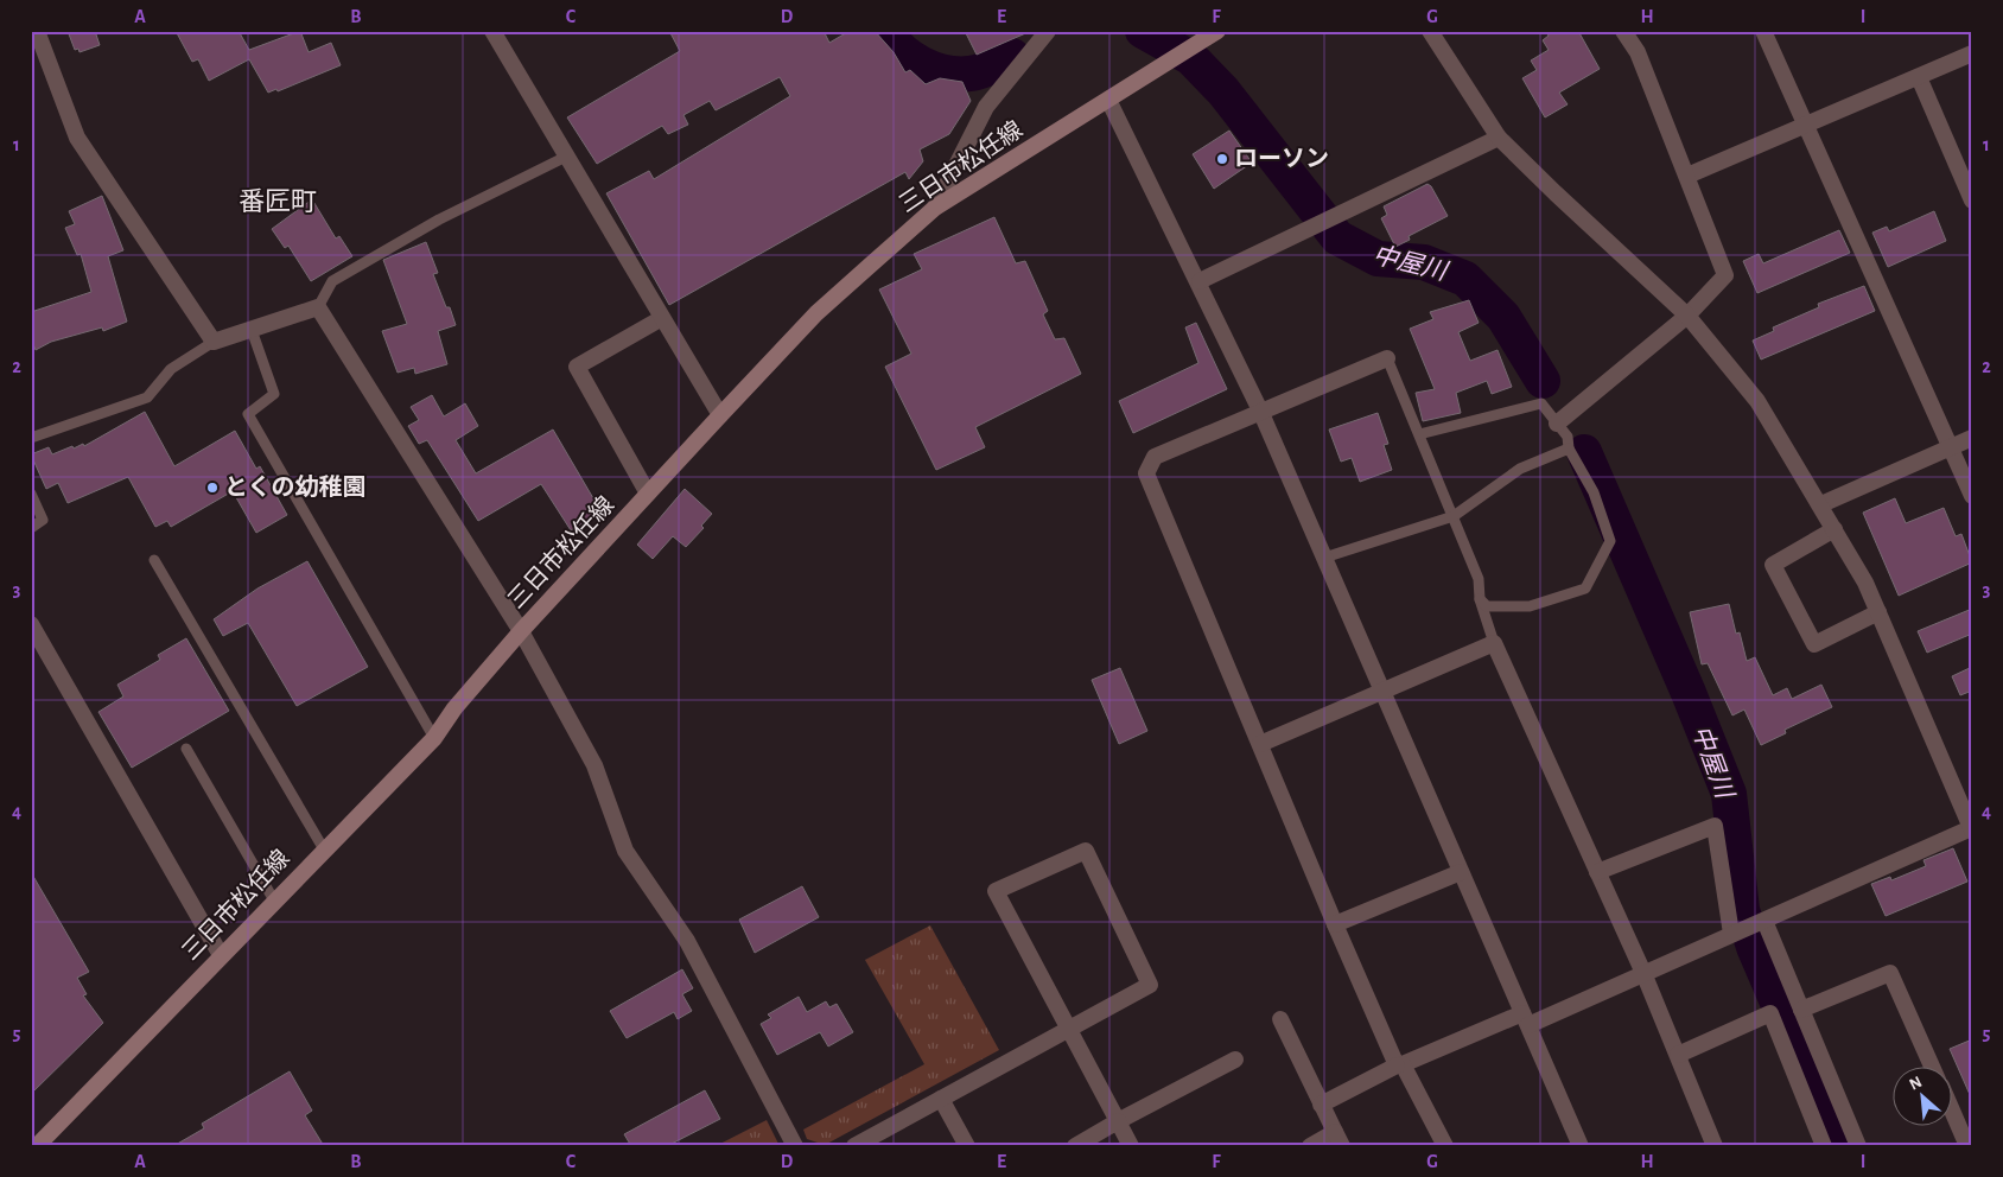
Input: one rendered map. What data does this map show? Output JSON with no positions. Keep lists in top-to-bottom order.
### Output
{
  "streets": {
    "main road": ["三日市松任線"]
  },
  "districts": ["番匠町"],
  "water": ["中屋川"],
  "places": ["ローソン", "とくの幼稚園"],
  "north": "top left",
  "grid": {
    "columns": [
      "A",
      "B",
      "C",
      "D",
      "E",
      "F",
      "G",
      "H",
      "I"
    ],
    "rows": [
      "1",
      "2",
      "3",
      "4",
      "5"
    ]
  }
}
